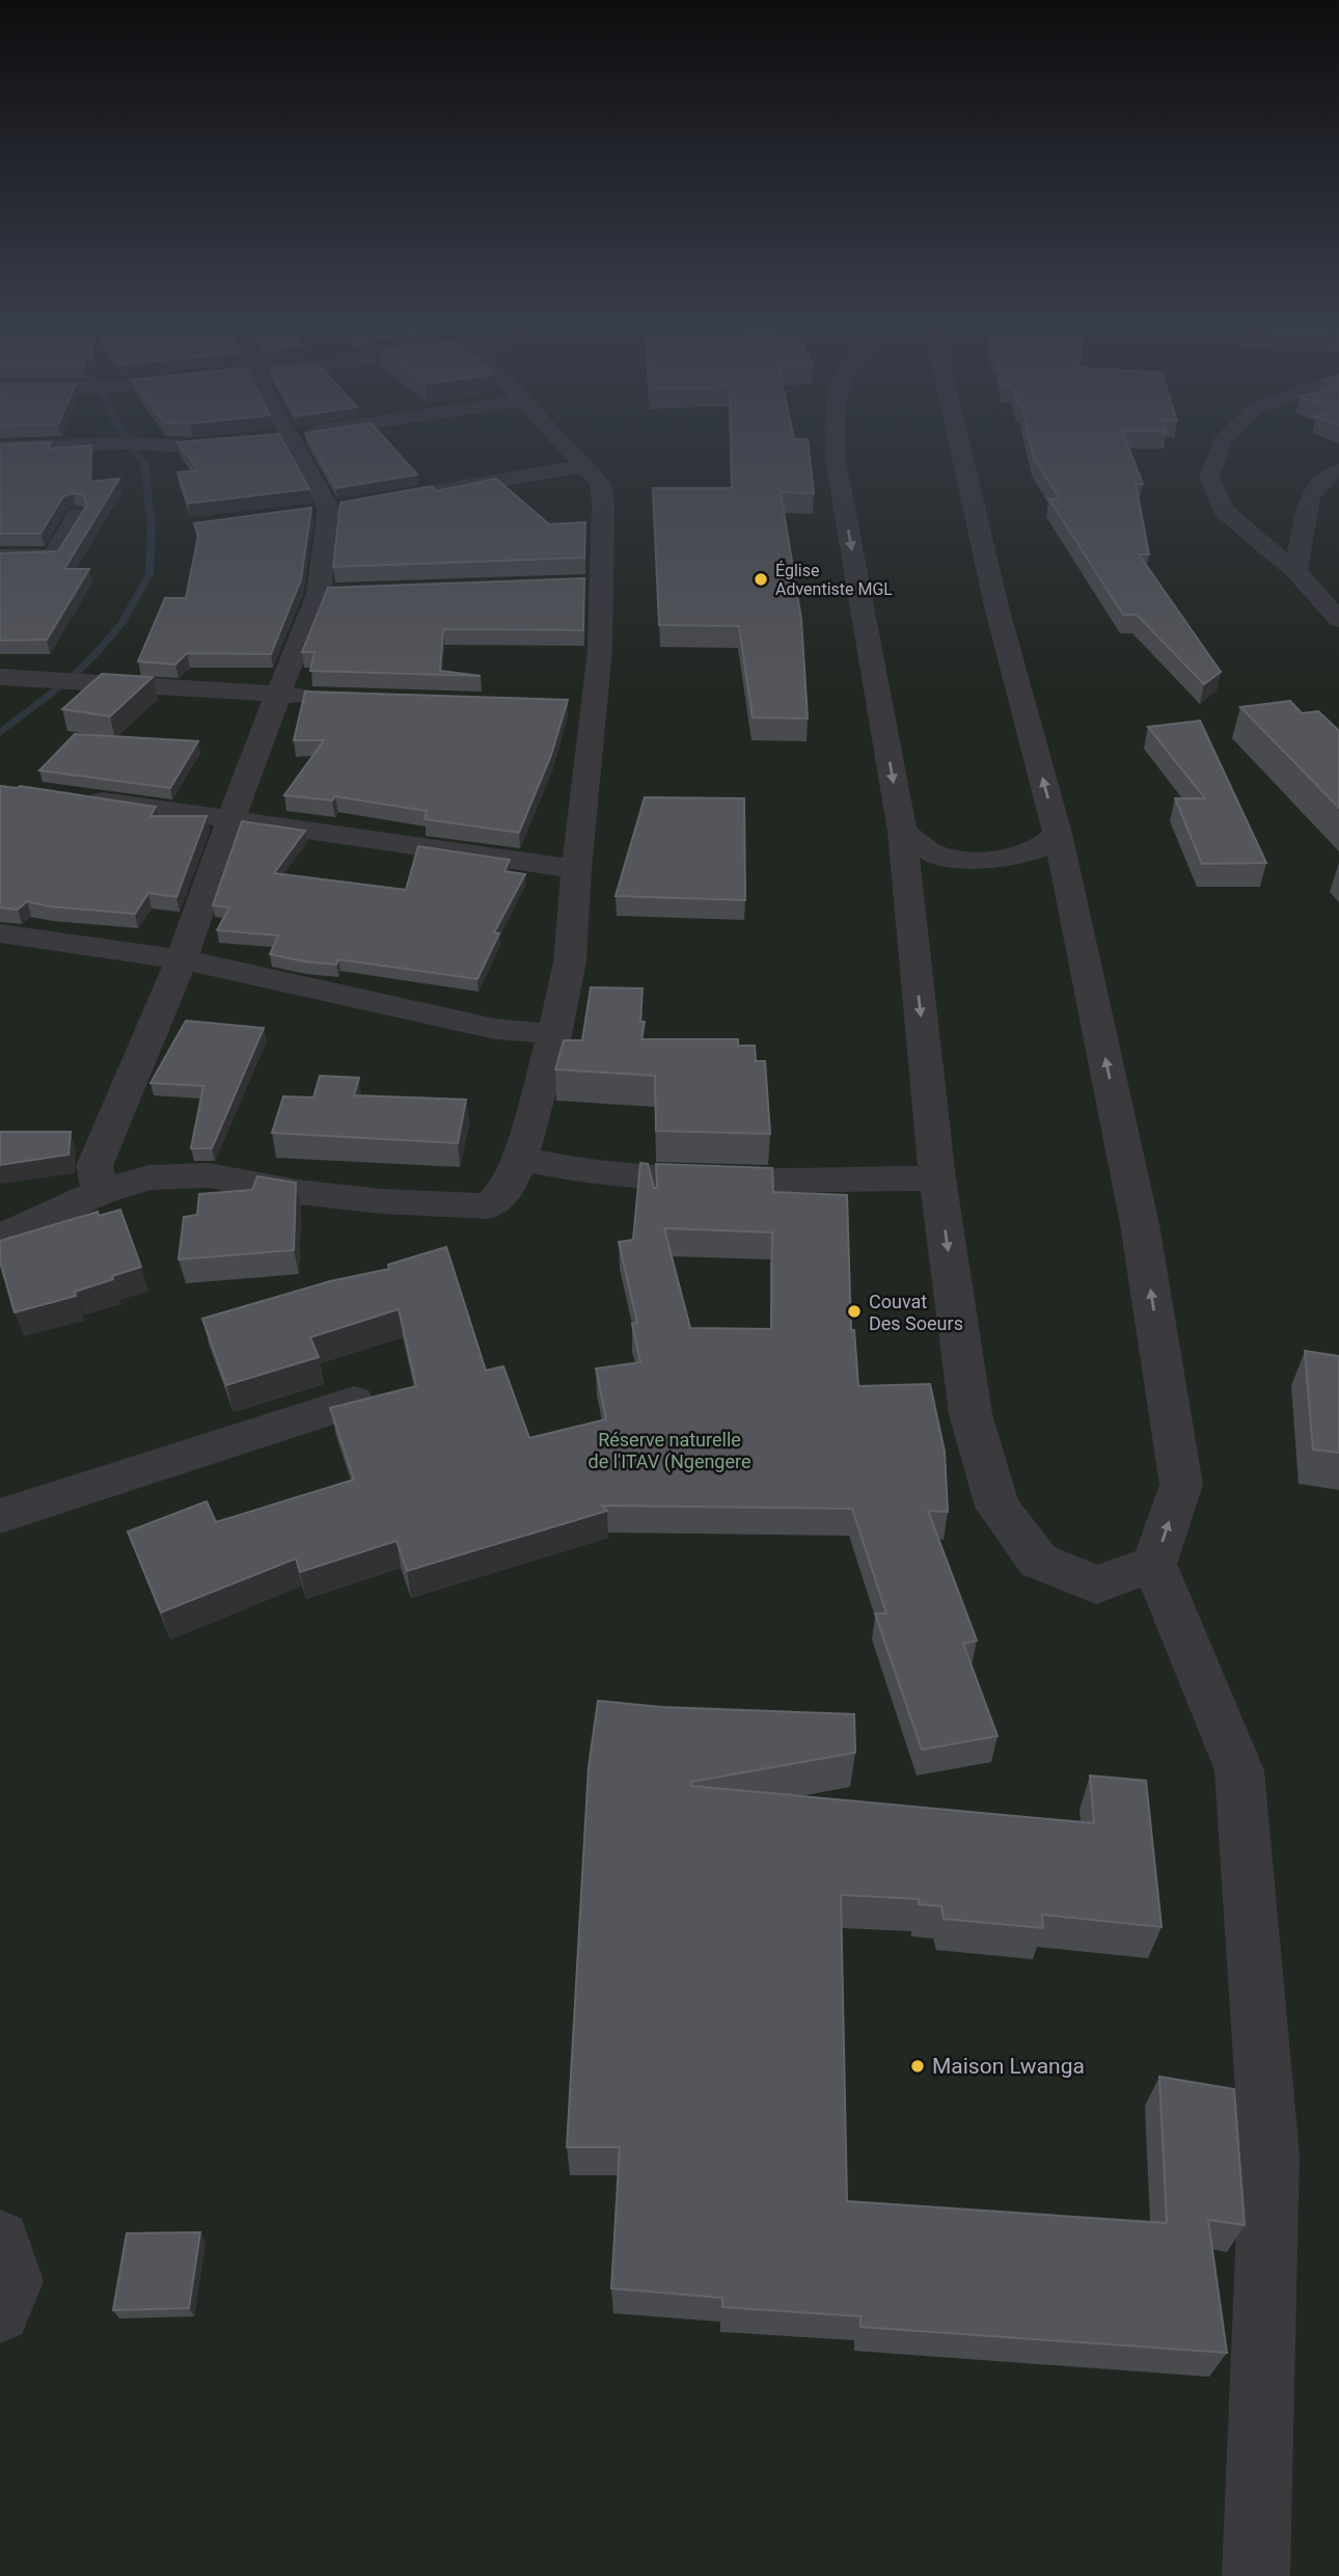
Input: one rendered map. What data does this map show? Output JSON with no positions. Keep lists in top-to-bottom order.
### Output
{
  "parks": ["Réserve naturelle de l'ITAV (Ngengere"],
  "places": ["Église Adventiste MGL", "Couvat Des Soeurs", "Maison Lwanga"]
}
